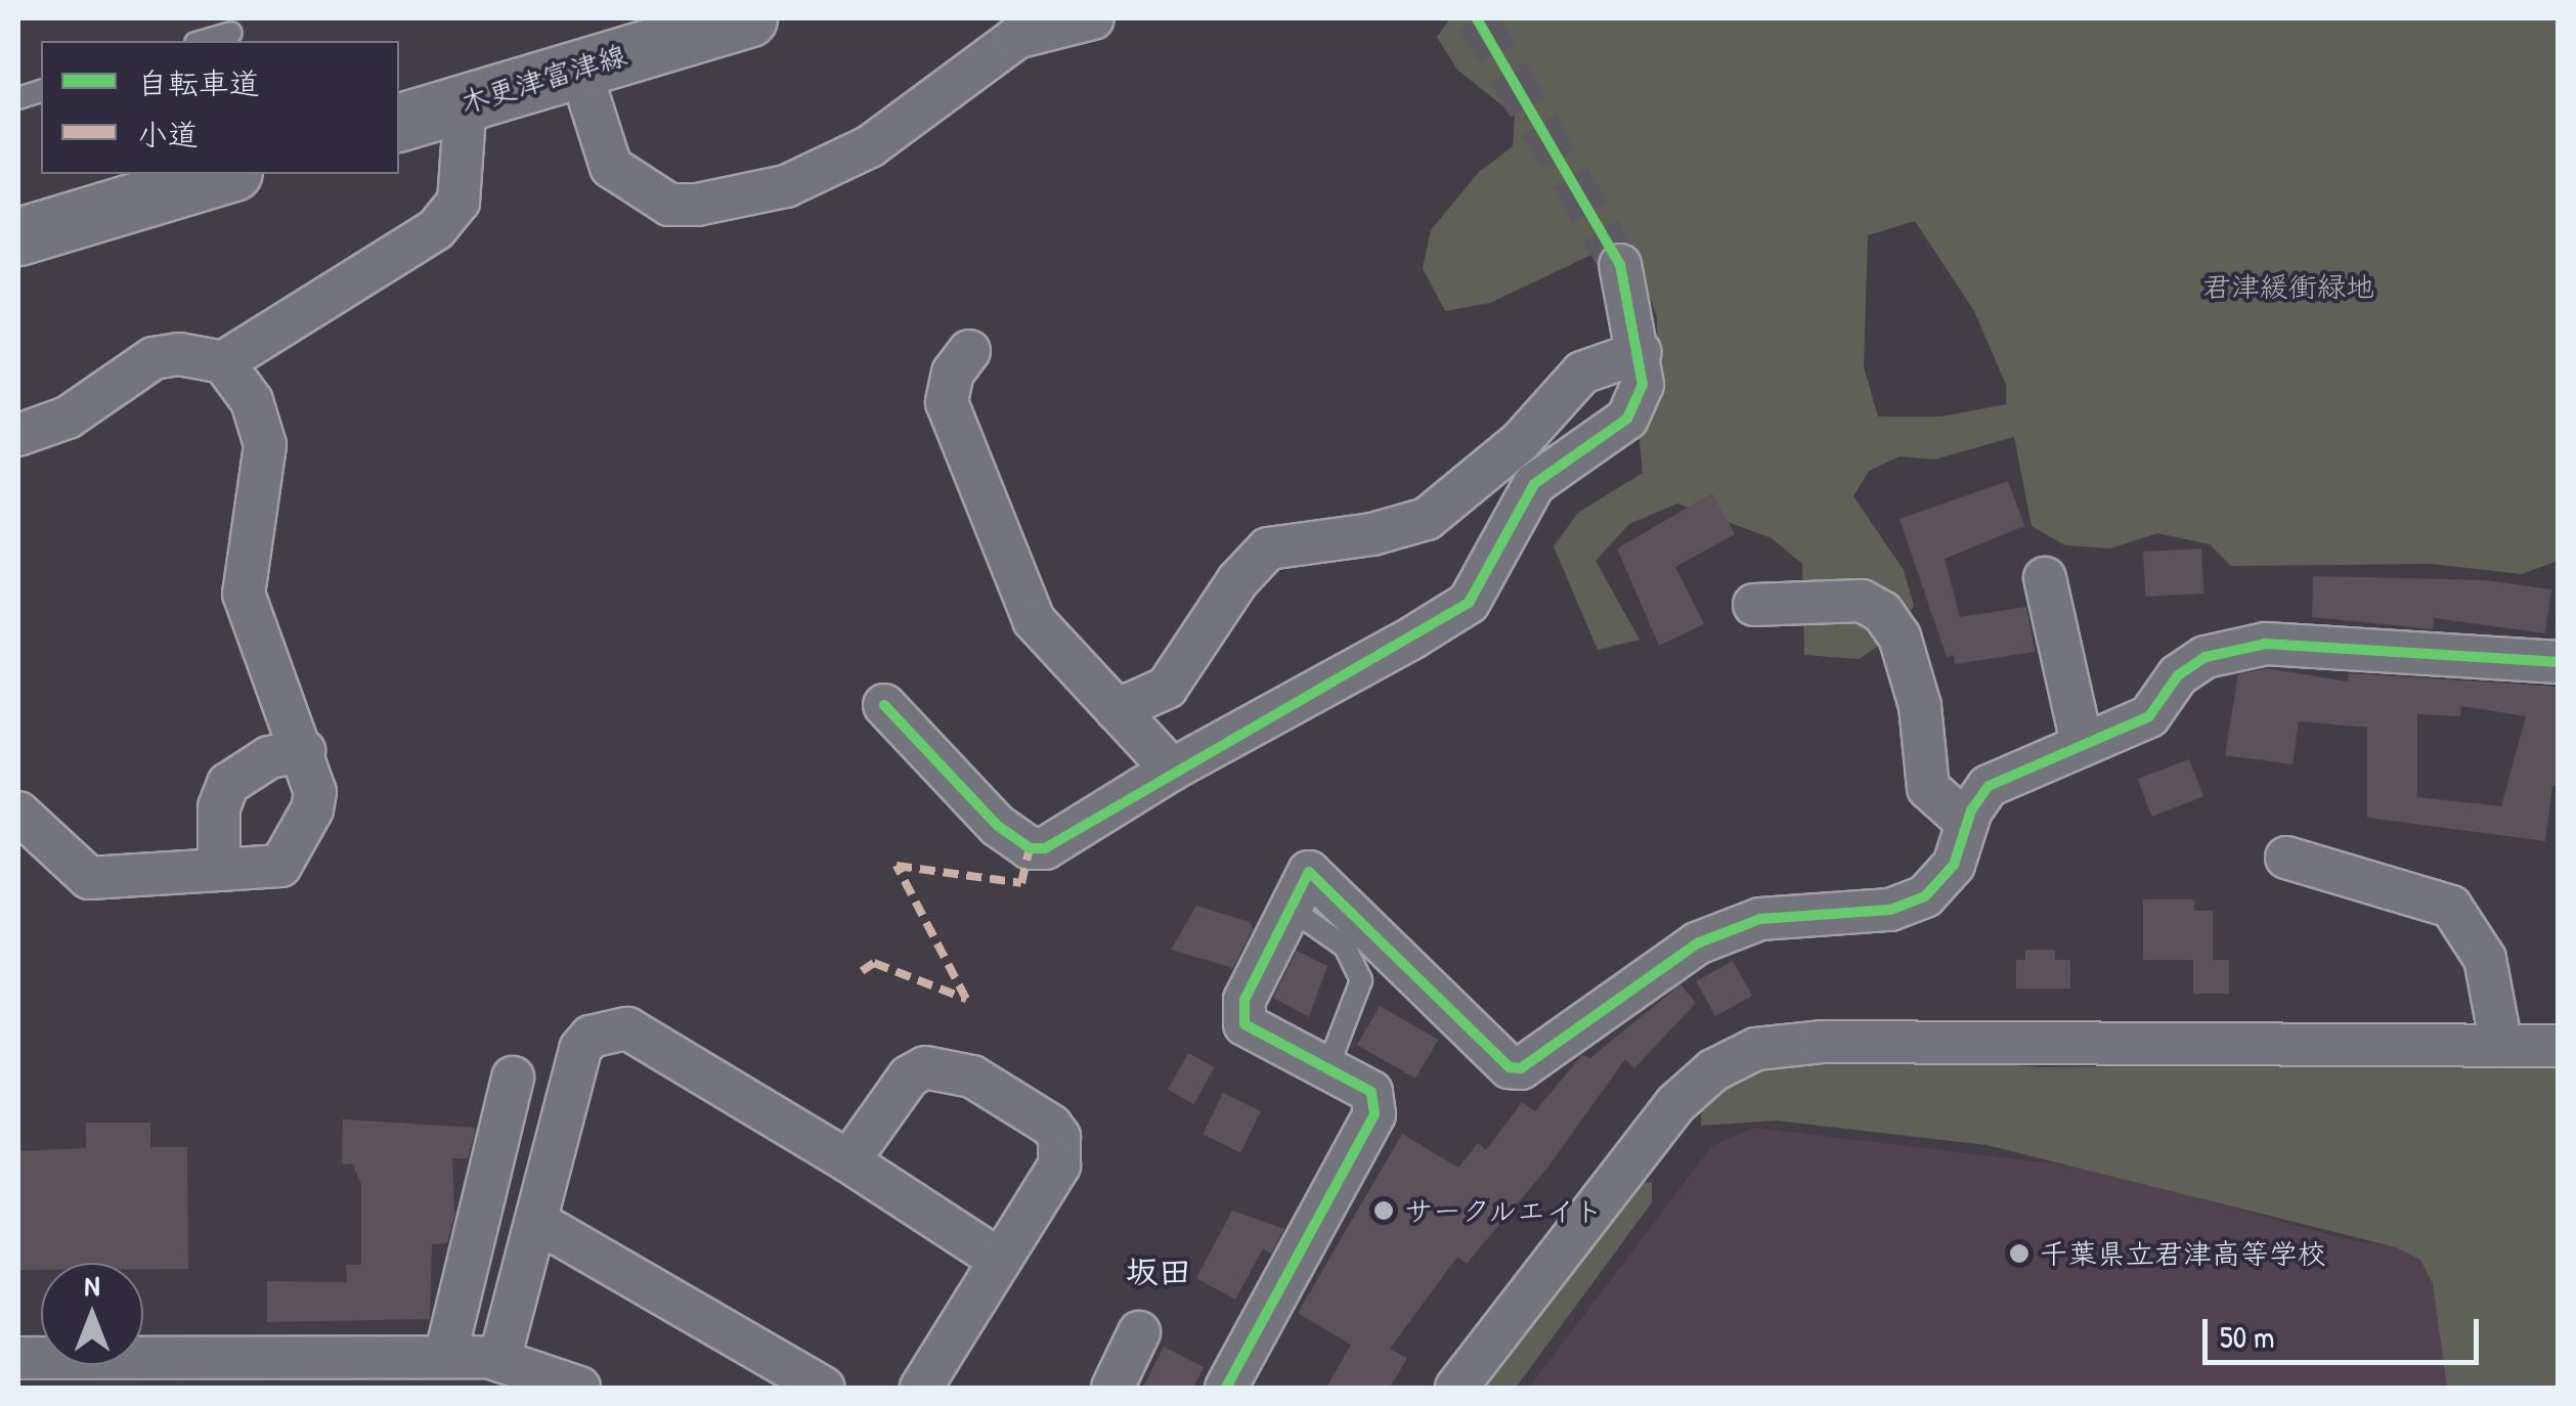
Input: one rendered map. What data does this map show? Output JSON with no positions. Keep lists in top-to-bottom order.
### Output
{
  "streets": {
    "main road": ["木更津富津線"]
  },
  "districts": ["坂田"],
  "parks": ["君津緩衝緑地"],
  "places": ["サークルエイト", "千葉県立君津高等学校"],
  "legend": ["自転車道", "小道"],
  "scale_bar": "50 m",
  "north": "top"
}
